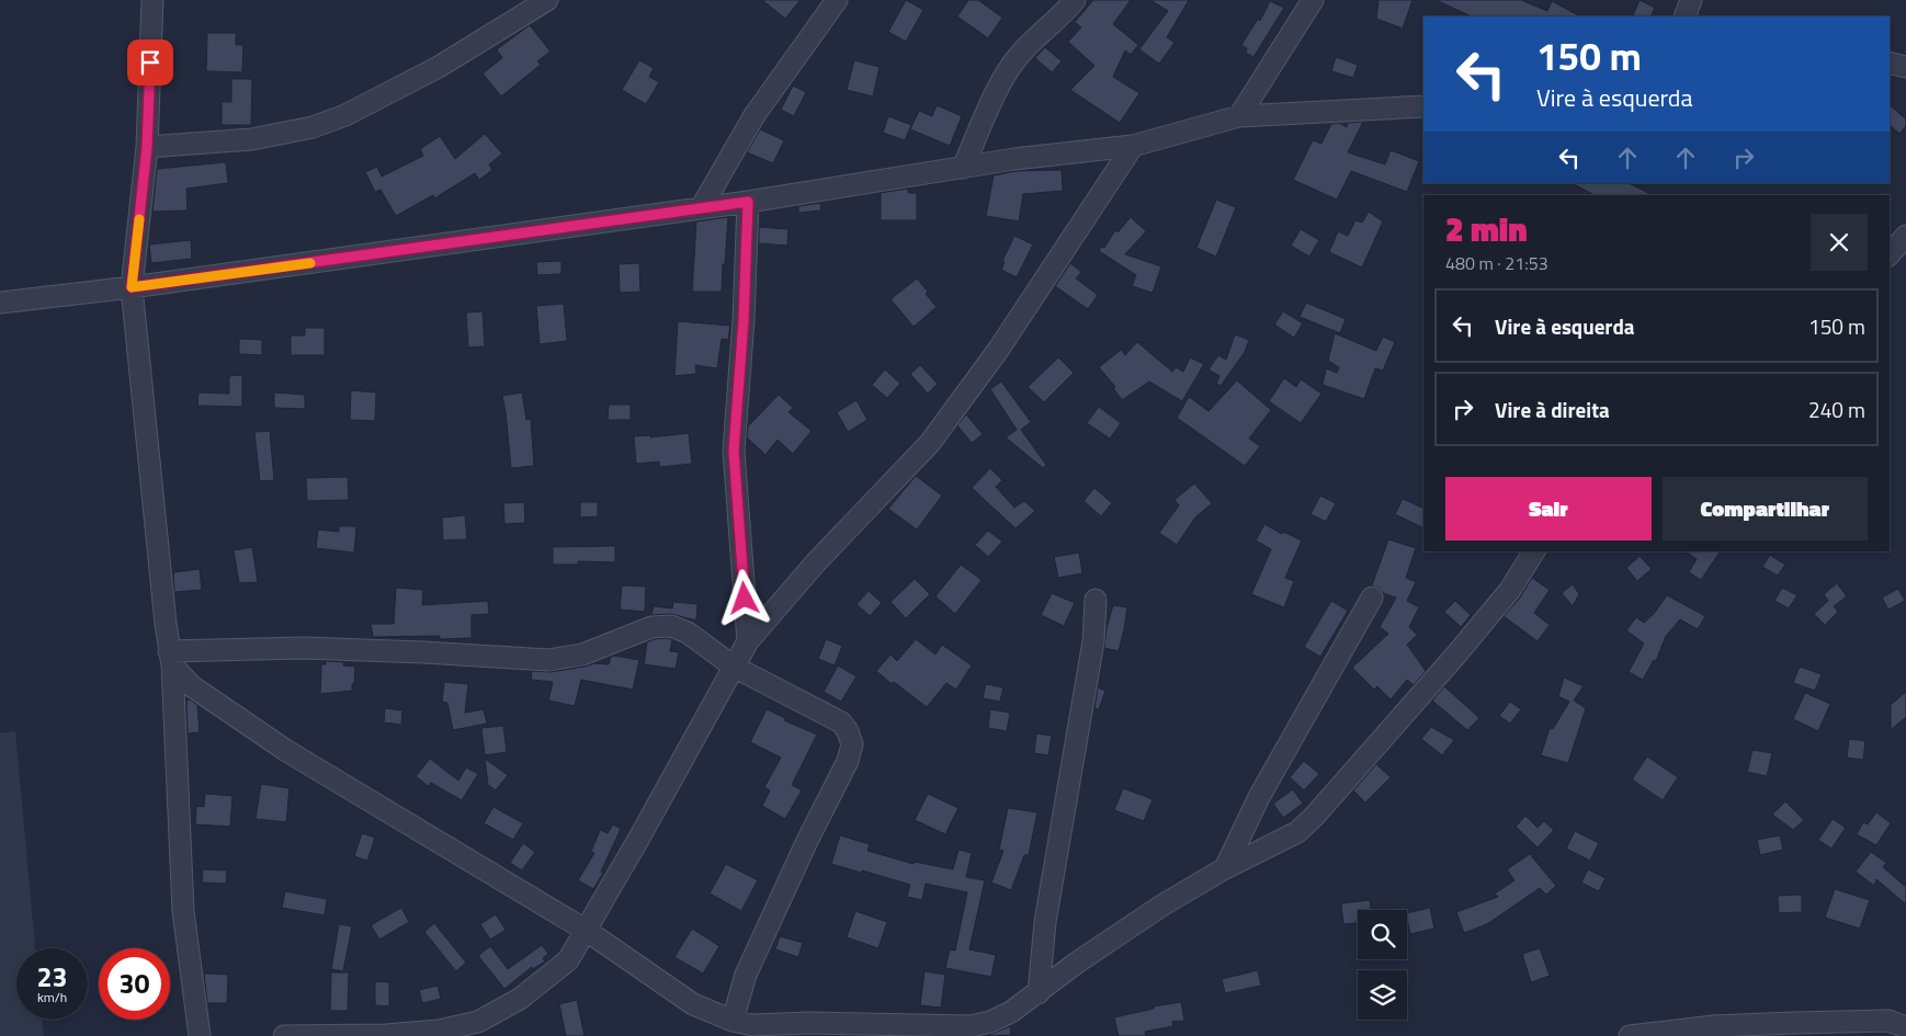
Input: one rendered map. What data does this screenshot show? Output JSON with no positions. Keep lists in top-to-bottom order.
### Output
{
  "page": {
    "turn": ["150 m", "Vire à esquerda"],
    "heading": ["2 min", "480 m · 21:53"],
    "list": [
      {
        "name": "Vire à esquerda",
        "value": "150 m"
      },
      {
        "name": "Vire à direita",
        "value": "240 m"
      }
    ],
    "buttons": ["Sair", "Compartilhar"],
    "speed": "23 km/h",
    "limit": "30"
  }
}
